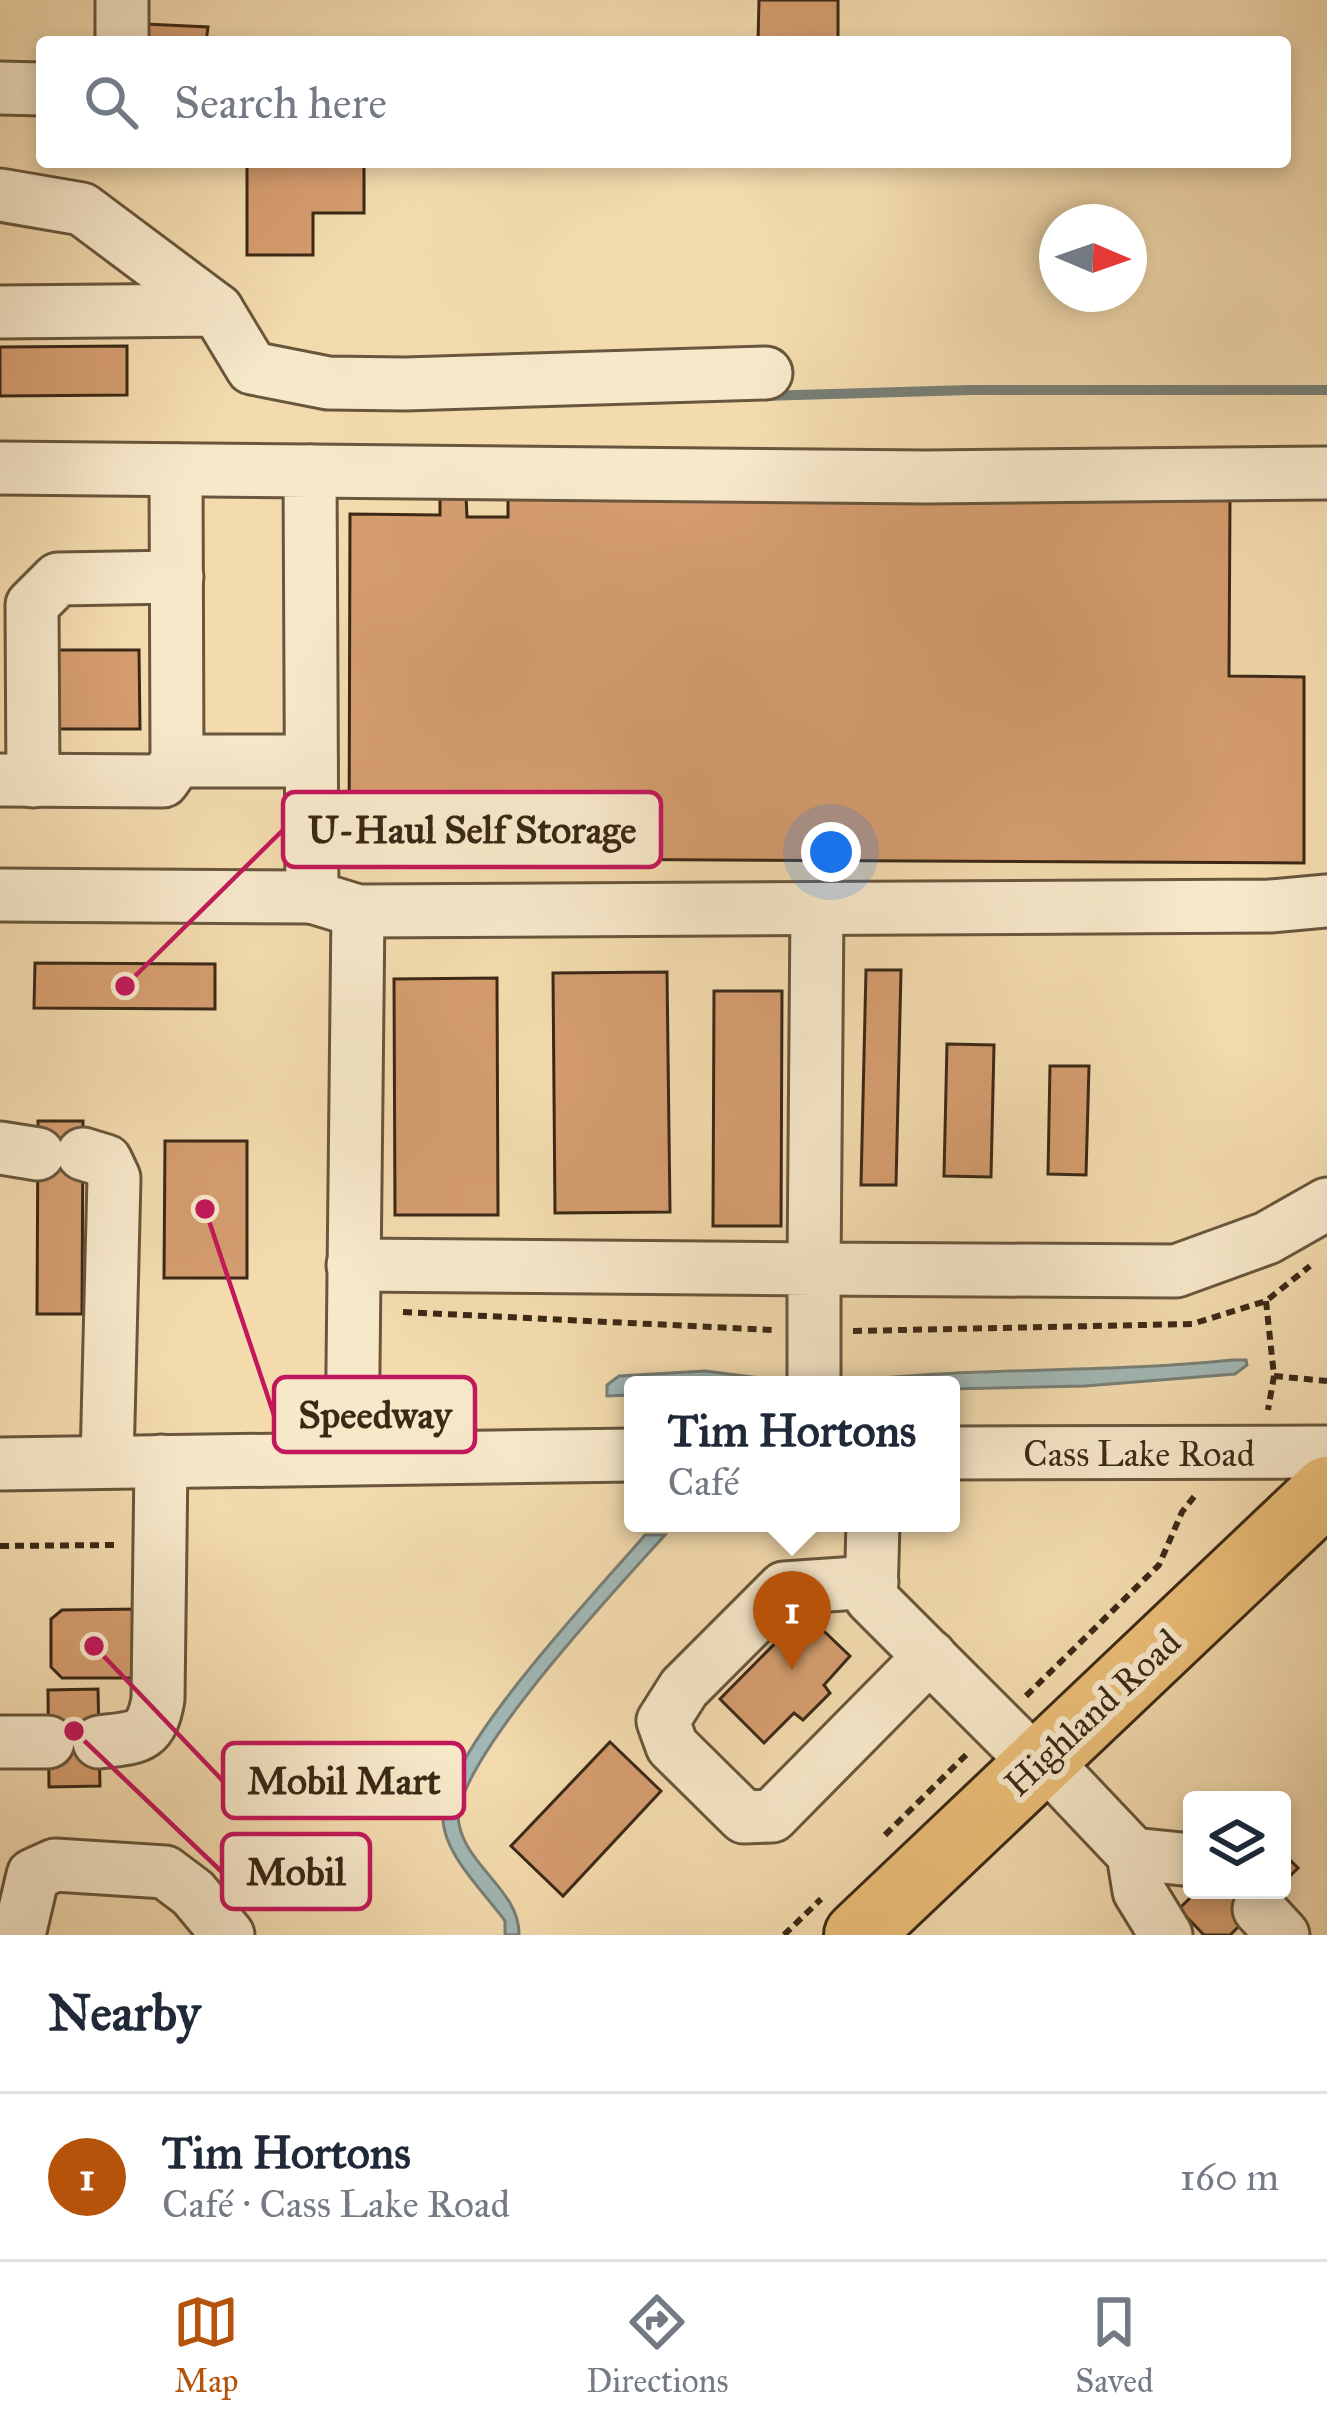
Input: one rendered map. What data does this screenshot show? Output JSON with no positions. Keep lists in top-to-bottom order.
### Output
{
  "streets": {
    "highway": ["Highland Road"],
    "street": ["Cass Lake Road"]
  },
  "places": [
    "U-Haul Self Storage",
    "Speedway",
    "Mobil Mart",
    "Mobil"
  ],
  "north": "right",
  "page": {
    "search": "Search here",
    "popup": ["Tim Hortons", "Café"],
    "pins": "1",
    "heading": "Nearby",
    "list": [
      {
        "mark": "1",
        "name": "Tim Hortons",
        "note": "Café · Cass Lake Road",
        "value": "160 m"
      }
    ],
    "nav": ["Map", "Directions", "Saved"]
  }
}
